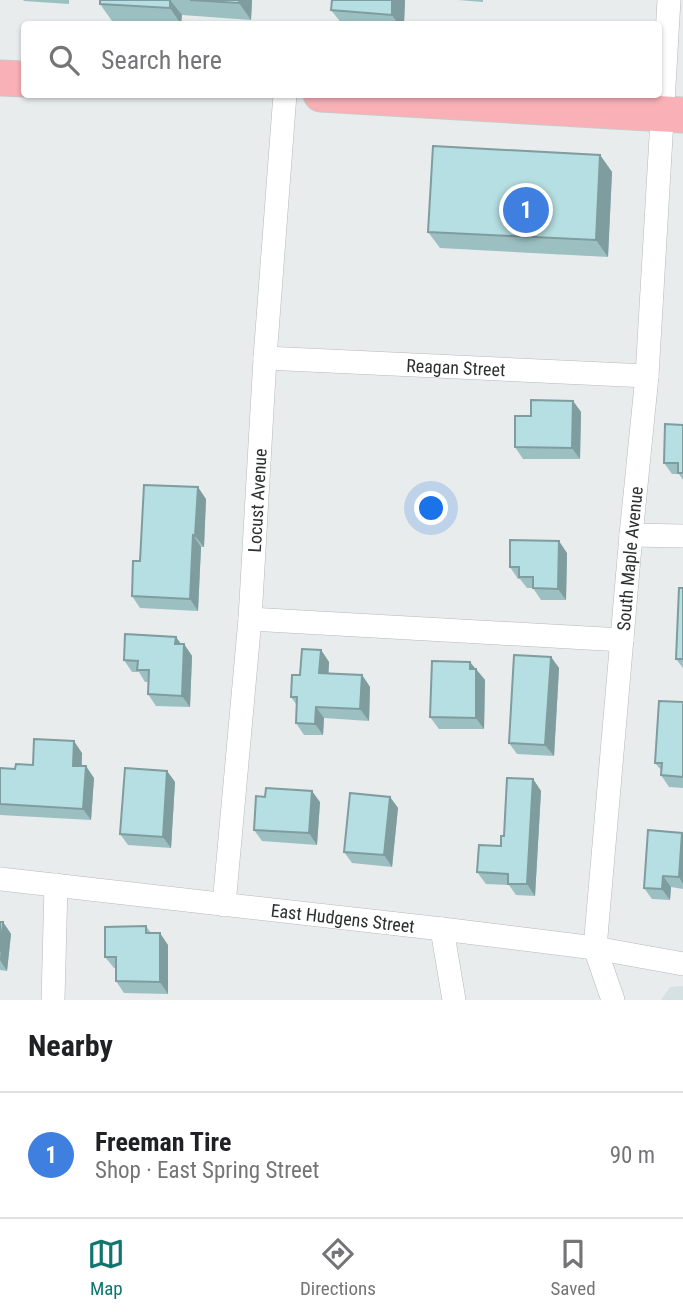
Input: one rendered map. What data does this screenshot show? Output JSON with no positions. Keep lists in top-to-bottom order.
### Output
{
  "streets": {
    "street": [
      "Reagan Street",
      "Locust Avenue",
      "South Maple Avenue",
      "East Hudgens Street"
    ]
  },
  "crossings": [
    ["Reagan Street", "Locust Avenue"],
    ["Reagan Street", "South Maple Avenue"],
    ["Locust Avenue", "East Hudgens Street"],
    ["South Maple Avenue", "East Hudgens Street"]
  ],
  "page": {
    "search": "Search here",
    "pins": "1",
    "heading": "Nearby",
    "list": [
      {
        "mark": "1",
        "name": "Freeman Tire",
        "note": "Shop · East Spring Street",
        "value": "90 m"
      }
    ],
    "nav": ["Map", "Directions", "Saved"]
  }
}
